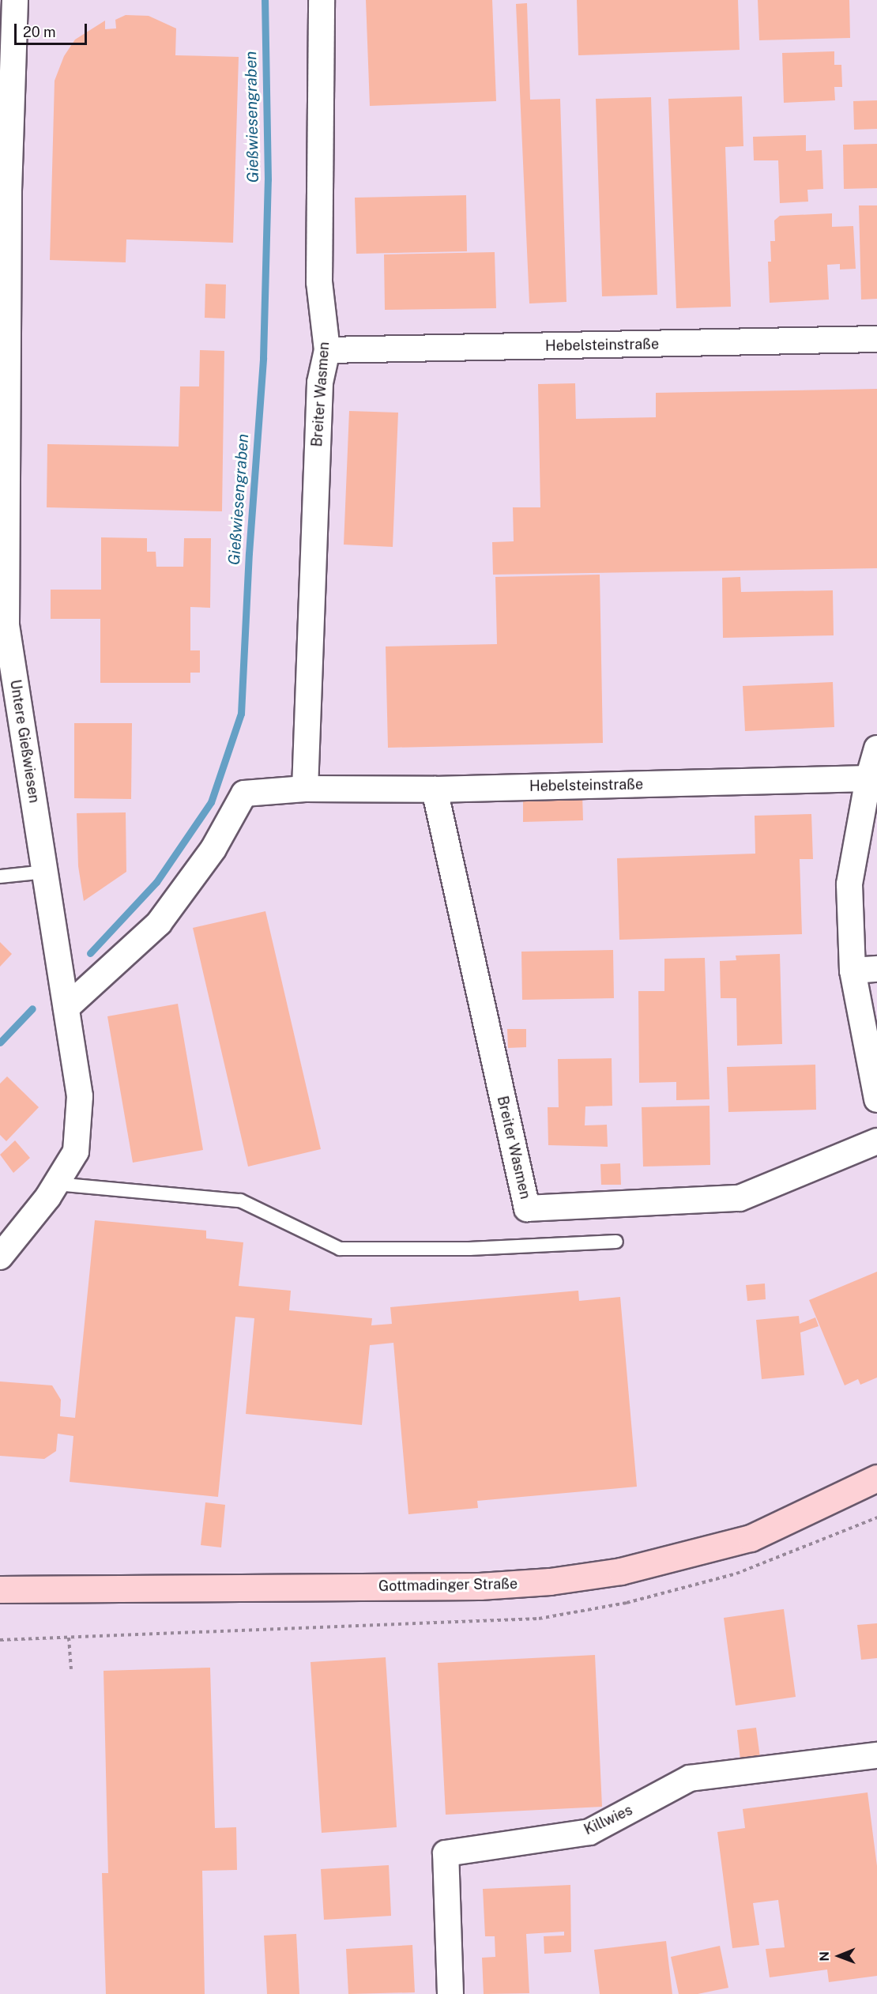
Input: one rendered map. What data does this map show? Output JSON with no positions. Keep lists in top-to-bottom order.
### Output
{
  "streets": {
    "main road": ["Gottmadinger Straße"],
    "street": [
      "Hebelsteinstraße",
      "Breiter Wasmen",
      "Untere Gießwiesen",
      "Killwies"
    ]
  },
  "crossings": [
    ["Hebelsteinstraße", "Breiter Wasmen"],
    ["Hebelsteinstraße", "Untere Gießwiesen"]
  ],
  "water": ["Gießwiesengraben"],
  "scale_bar": "20 m",
  "north": "left"
}
